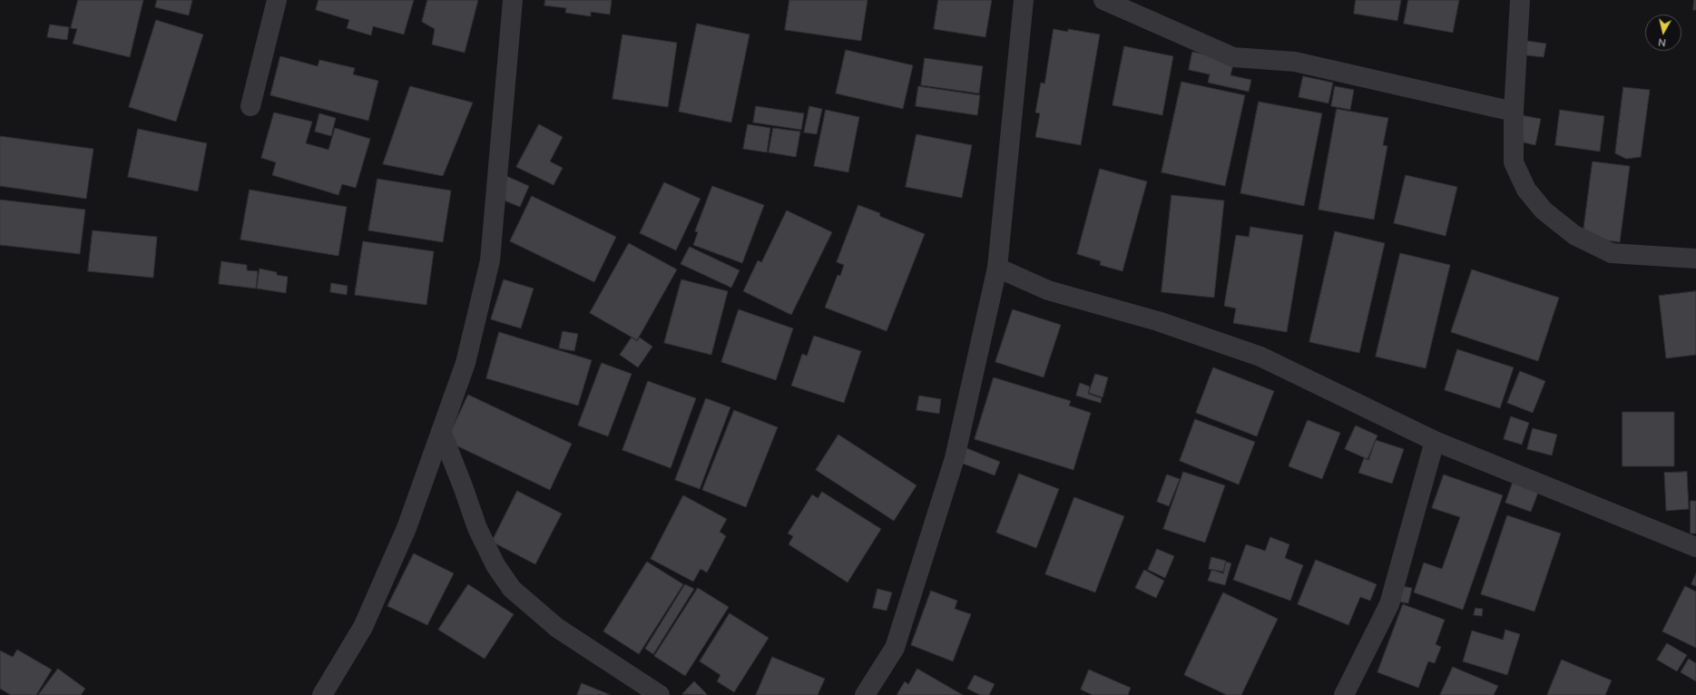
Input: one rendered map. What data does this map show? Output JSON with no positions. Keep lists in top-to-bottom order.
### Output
{
  "north": "bottom"
}
